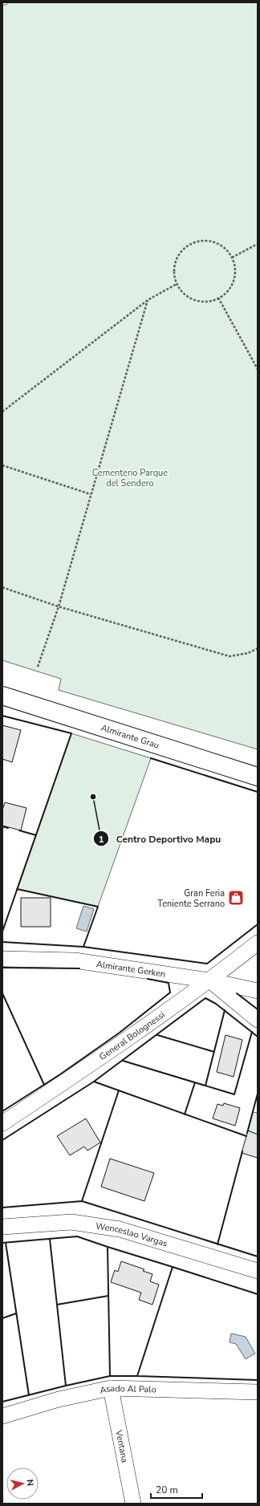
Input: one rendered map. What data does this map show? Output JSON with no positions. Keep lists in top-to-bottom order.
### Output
{
  "streets": {
    "street": [
      "Almirante Grau",
      "Almirante Gerken",
      "General Bolognessi",
      "Wenceslao Vargas",
      "Asado Al Palo",
      "Ventana"
    ]
  },
  "crossings": [
    ["Almirante Gerken", "General Bolognessi"],
    ["Asado Al Palo", "Ventana"]
  ],
  "parks": ["Cementerio Parque del Sendero"],
  "places": {
    "other": ["Centro Deportivo Mapu"],
    "shop": ["Gran Feria Teniente Serrano"]
  },
  "scale_bar": "20 m",
  "north": "right"
}
